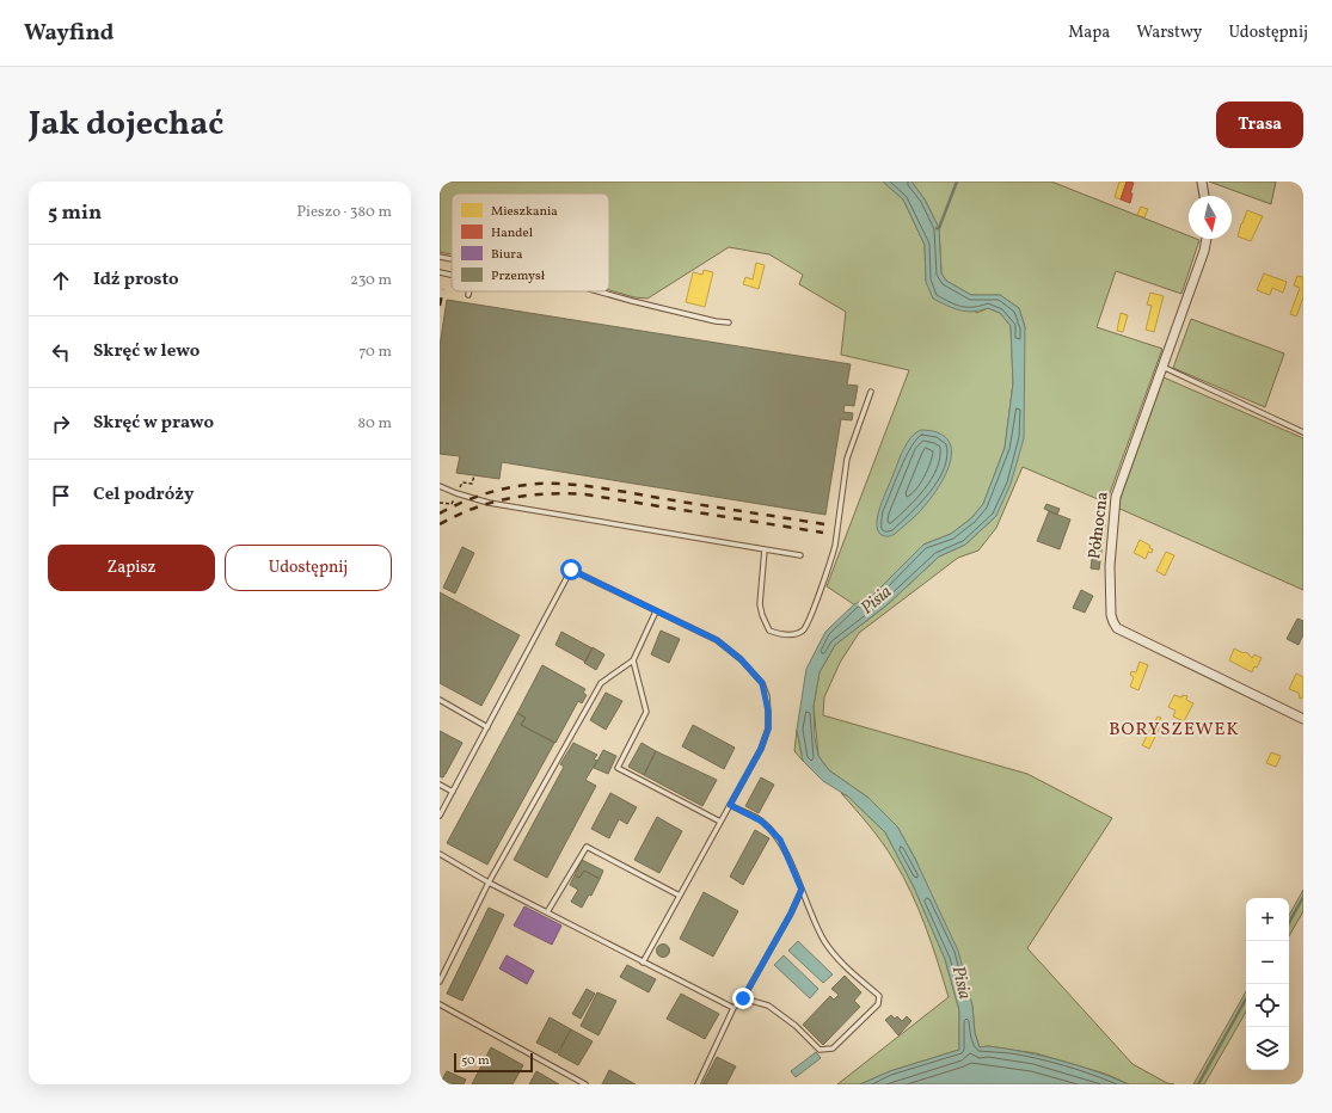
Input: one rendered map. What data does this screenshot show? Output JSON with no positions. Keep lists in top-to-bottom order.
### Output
{
  "streets": {
    "street": ["Północna"]
  },
  "districts": ["BORYSZEWEK"],
  "water": ["Pisia"],
  "legend": [
    "Mieszkania",
    "Handel",
    "Biura",
    "Przemysł"
  ],
  "scale_bar": "50 m",
  "north": "bottom",
  "page": {
    "header": "Wayfind",
    "nav": ["Mapa", "Warstwy", "Udostępnij"],
    "title": "Jak dojechać",
    "buttons": [
      "Trasa",
      ["Zapisz", "Udostępnij"]
    ],
    "heading": ["5 min", "Pieszo · 380 m"],
    "list": [
      ["Idź prosto", "230 m"],
      ["Skręć w lewo", "70 m"],
      ["Skręć w prawo", "80 m"],
      "Cel podróży"
    ],
    "map_buttons": ["+", "−"],
    "scale": "50 m"
  }
}
